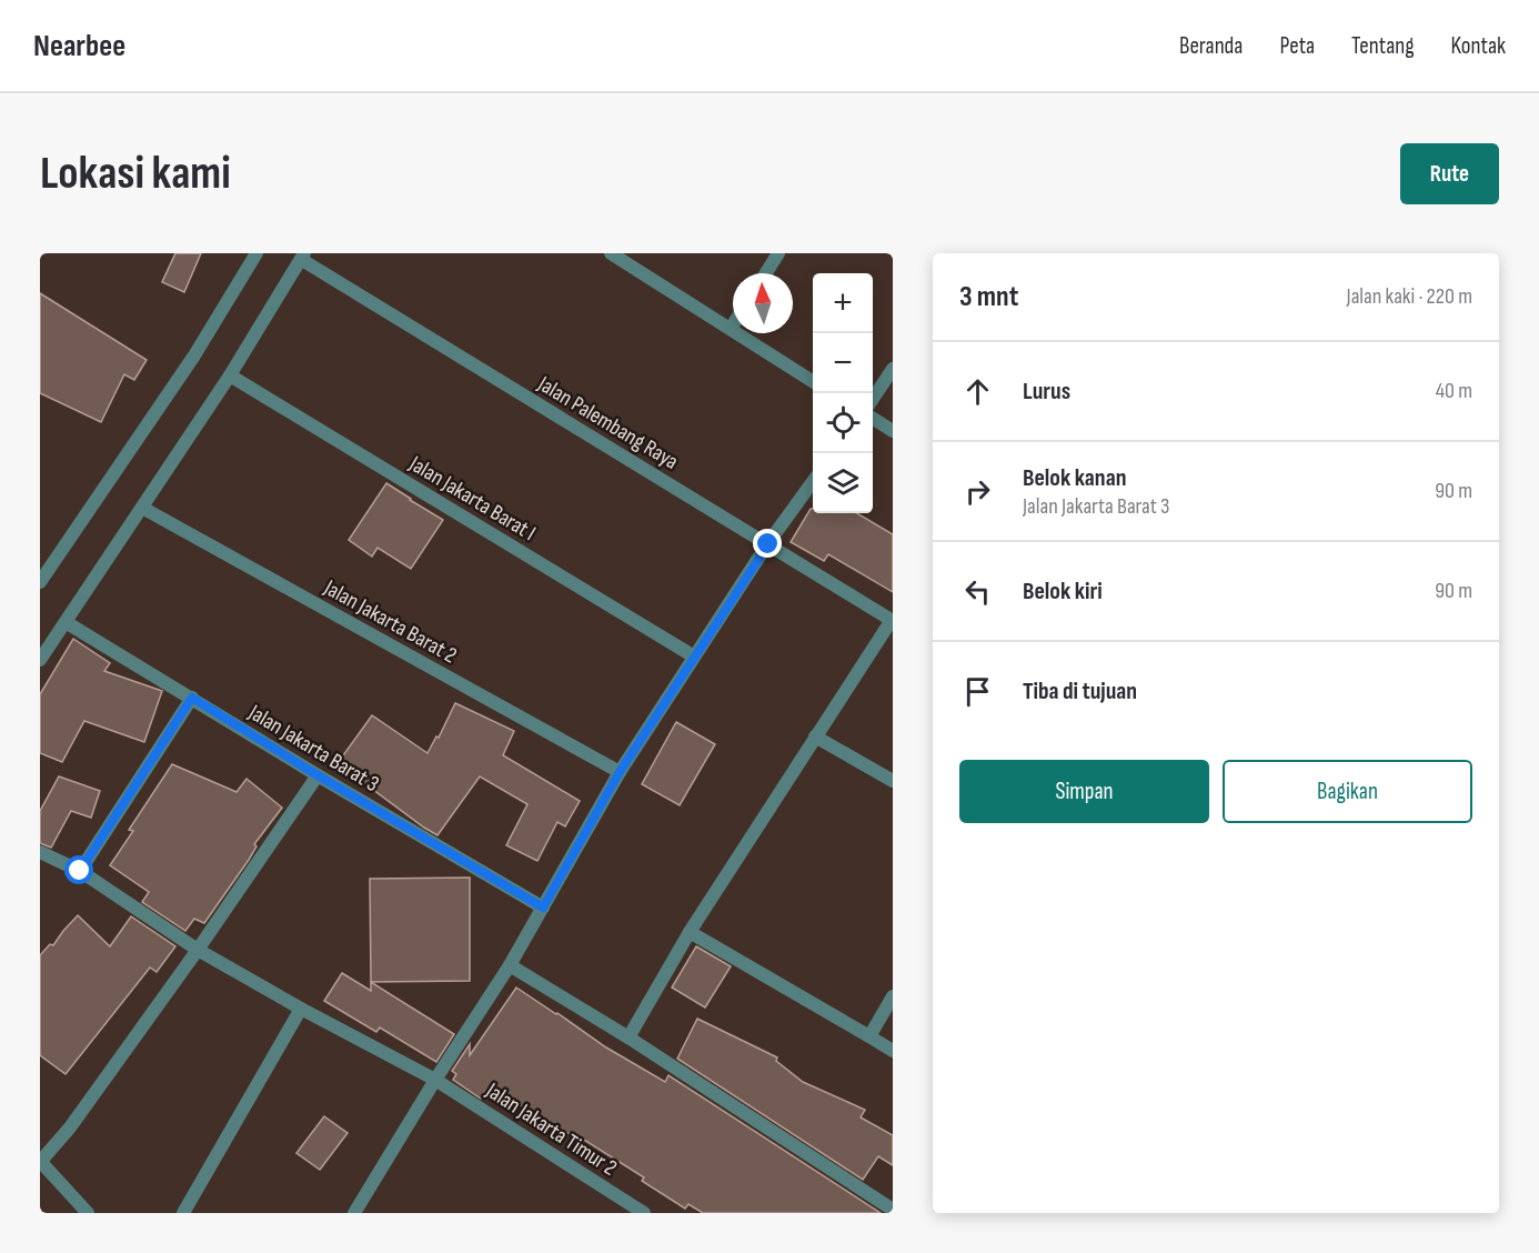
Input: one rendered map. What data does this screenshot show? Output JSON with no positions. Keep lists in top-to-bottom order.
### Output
{
  "streets": {
    "street": [
      "Jalan Palembang Raya",
      "Jalan Jakarta Barat I",
      "Jalan Jakarta Barat 2",
      "Jalan Jakarta Barat 3",
      "Jalan Jakarta Timur 2"
    ]
  },
  "north": "top",
  "page": {
    "header": "Nearbee",
    "nav": [
      "Beranda",
      "Peta",
      "Tentang",
      "Kontak"
    ],
    "buttons": [
      "Rute",
      ["Simpan", "Bagikan"]
    ],
    "title": "Lokasi kami",
    "heading": ["3 mnt", "Jalan kaki · 220 m"],
    "map_buttons": ["+", "−"],
    "list": [
      ["Lurus", "40 m"],
      ["Belok kanan", "Jalan Jakarta Barat 3", "90 m"],
      ["Belok kiri", "90 m"],
      "Tiba di tujuan"
    ]
  }
}
